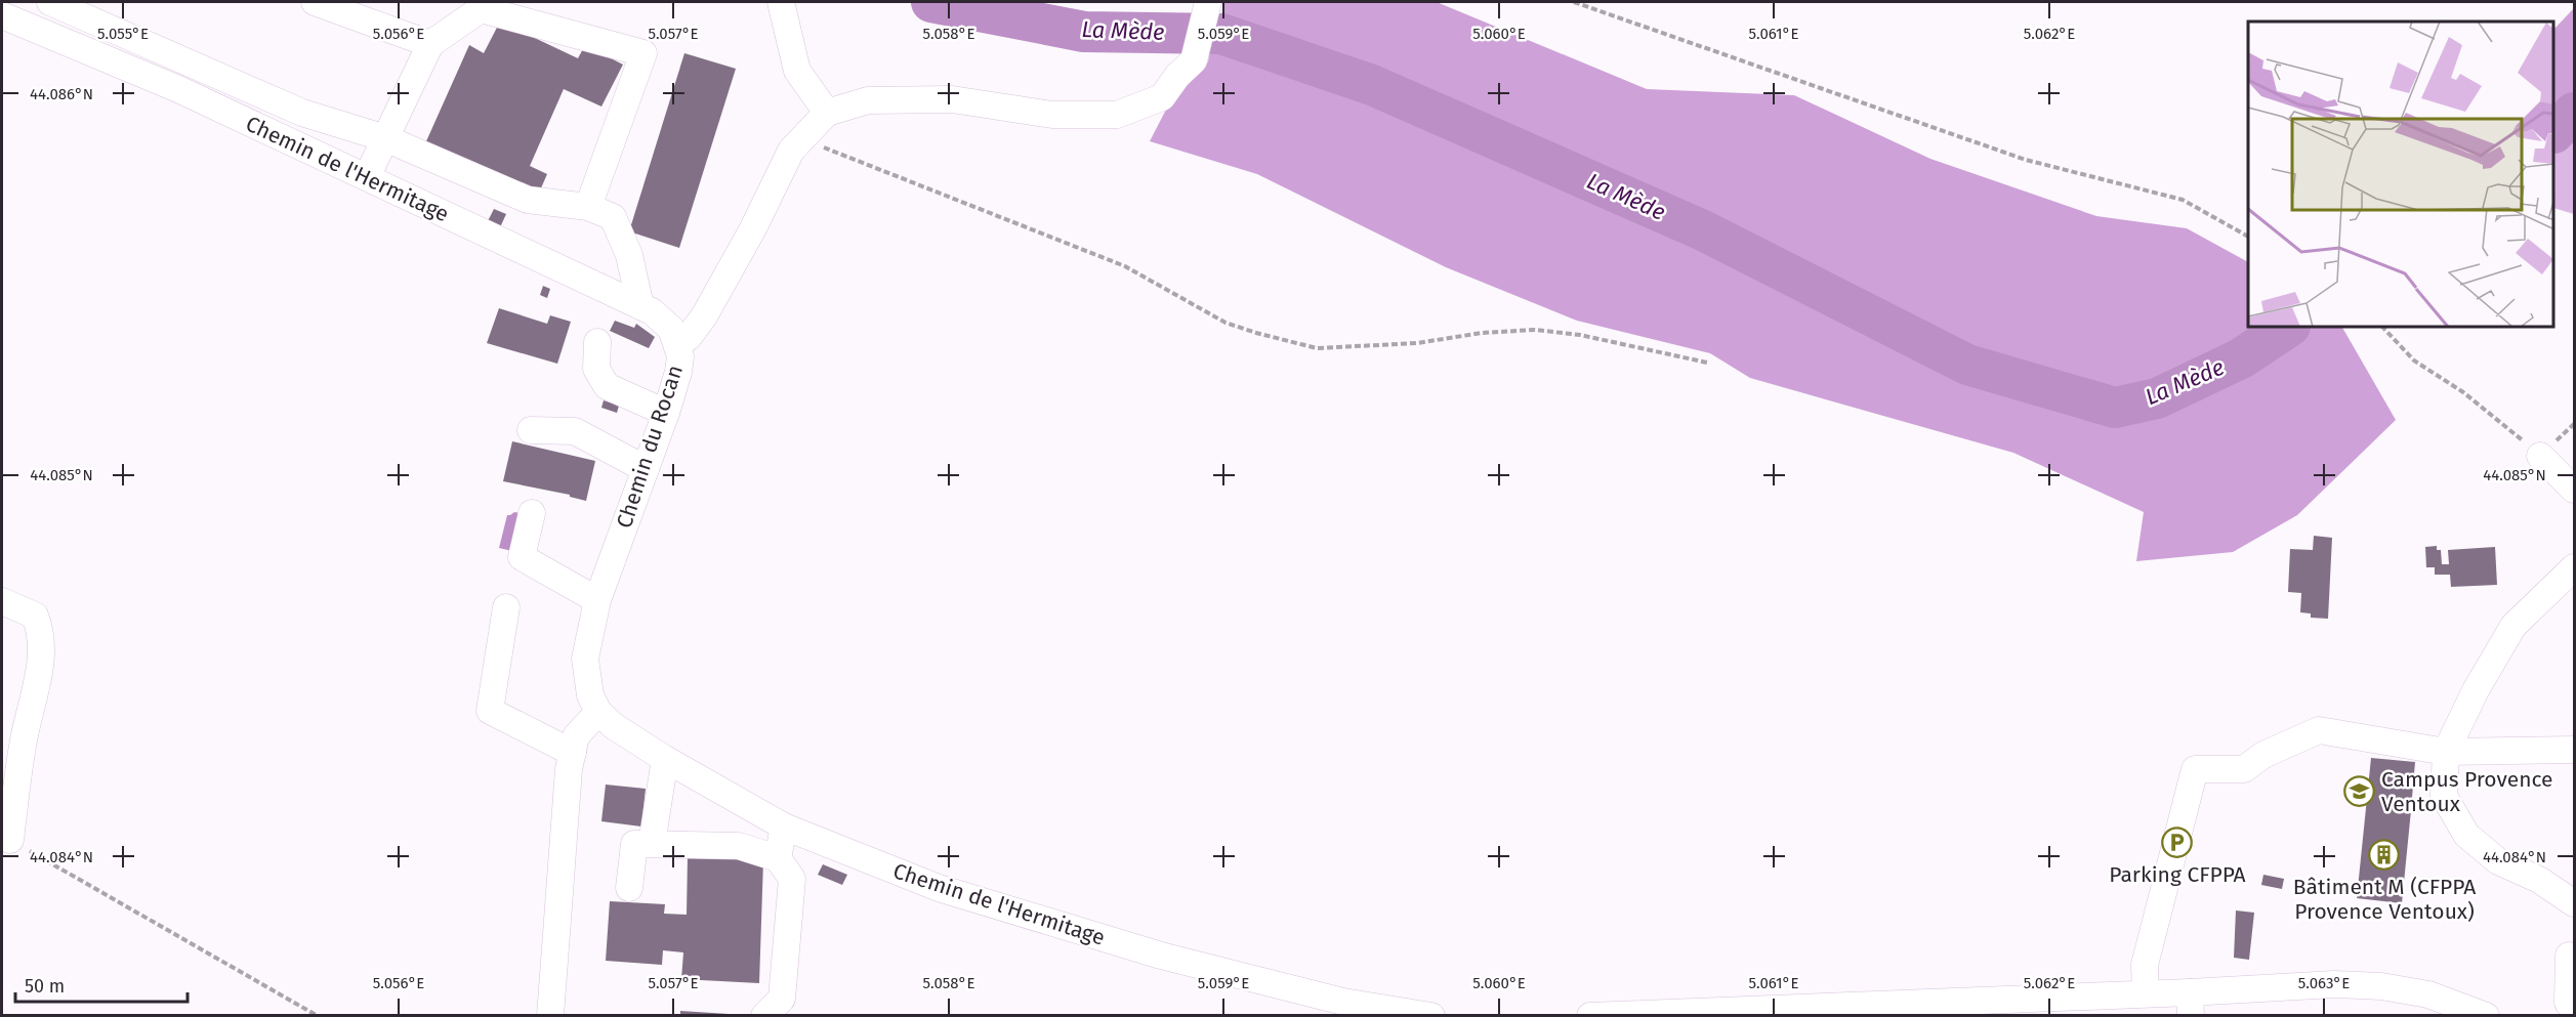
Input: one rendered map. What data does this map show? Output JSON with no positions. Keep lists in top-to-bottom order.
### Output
{
  "streets": {
    "street": ["Chemin de l'Hermitage", "Chemin du Rocan"]
  },
  "crossings": [
    ["Chemin de l'Hermitage", "Chemin du Rocan"]
  ],
  "water": ["La Mède"],
  "places": {
    "school or university": ["Campus Provence Ventoux"],
    "parking": ["Parking CFPPA"],
    "building": ["Bâtiment M (CFPPA Provence Ventoux)"]
  },
  "scale_bar": "50 m",
  "coordinates": [
    "5.055°E",
    "5.056°E",
    "5.057°E",
    "5.058°E",
    "5.059°E",
    "5.060°E",
    "5.061°E",
    "5.062°E",
    "44.086°N",
    "44.085°N",
    "44.084°N",
    "5.063°E"
  ]
}
